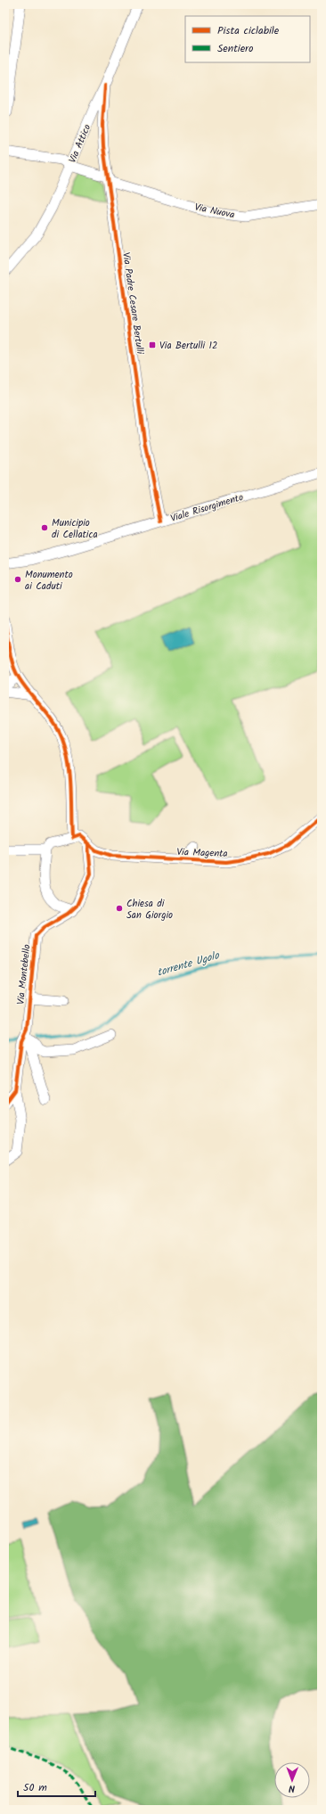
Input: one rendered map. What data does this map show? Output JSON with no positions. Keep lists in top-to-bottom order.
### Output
{
  "streets": {
    "street": [
      "Via Attico",
      "Via Nuova",
      "Via Padre Cesare Bertulli",
      "Viale Risorgimento",
      "Via Magenta",
      "Via Montebello"
    ]
  },
  "crossings": [
    ["Via Attico", "Via Nuova"],
    ["Via Attico", "Via Padre Cesare Bertulli"],
    ["Via Nuova", "Via Padre Cesare Bertulli"],
    ["Via Padre Cesare Bertulli", "Viale Risorgimento"],
    ["Via Magenta", "Via Montebello"]
  ],
  "water": ["torrente Ugolo"],
  "places": {
    "transit": ["Via Bertulli 12"],
    "other": ["Municipio di Cellatica", "Monumento ai Caduti", "Chiesa di San Giorgio"]
  },
  "legend": ["Pista ciclabile", "Sentiero"],
  "scale_bar": "50 m",
  "north": "bottom"
}
